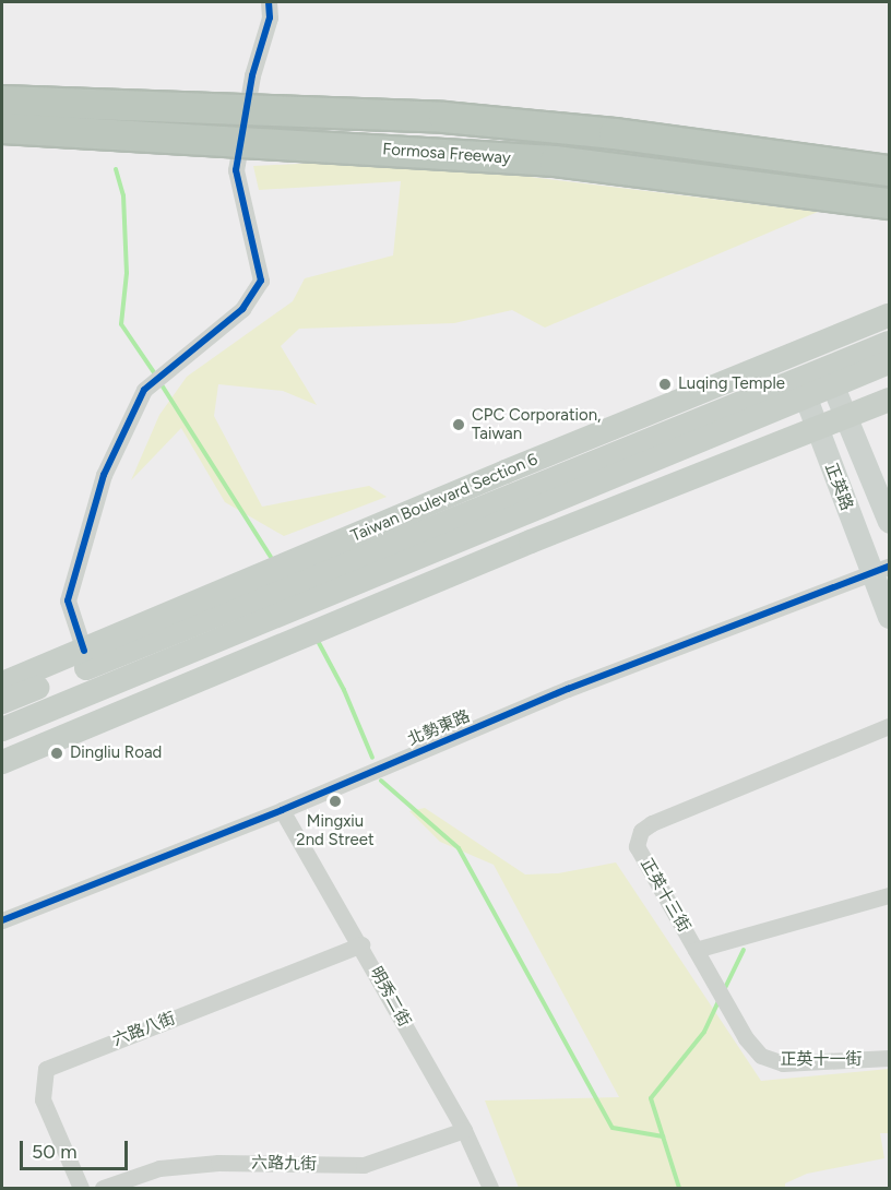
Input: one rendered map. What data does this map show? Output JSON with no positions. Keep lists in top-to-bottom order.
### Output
{
  "streets": {
    "highway": ["Formosa Freeway"],
    "main road": ["Taiwan Boulevard Section 6"],
    "street": [
      "正英路",
      "北勢東路",
      "正英十三街",
      "明秀二街",
      "六路八街",
      "正英十一街",
      "六路九街"
    ]
  },
  "crossings": [
    ["正英路", "Taiwan Boulevard Section 6"],
    ["正英路", "北勢東路"],
    ["北勢東路", "明秀二街"],
    ["正英十三街", "正英十一街"],
    ["明秀二街", "六路八街"],
    ["明秀二街", "六路九街"]
  ],
  "places": [
    "Luqing Temple",
    "CPC Corporation, Taiwan",
    "Dingliu Road",
    "Mingxiu 2nd Street"
  ],
  "scale_bar": "50 m"
}
